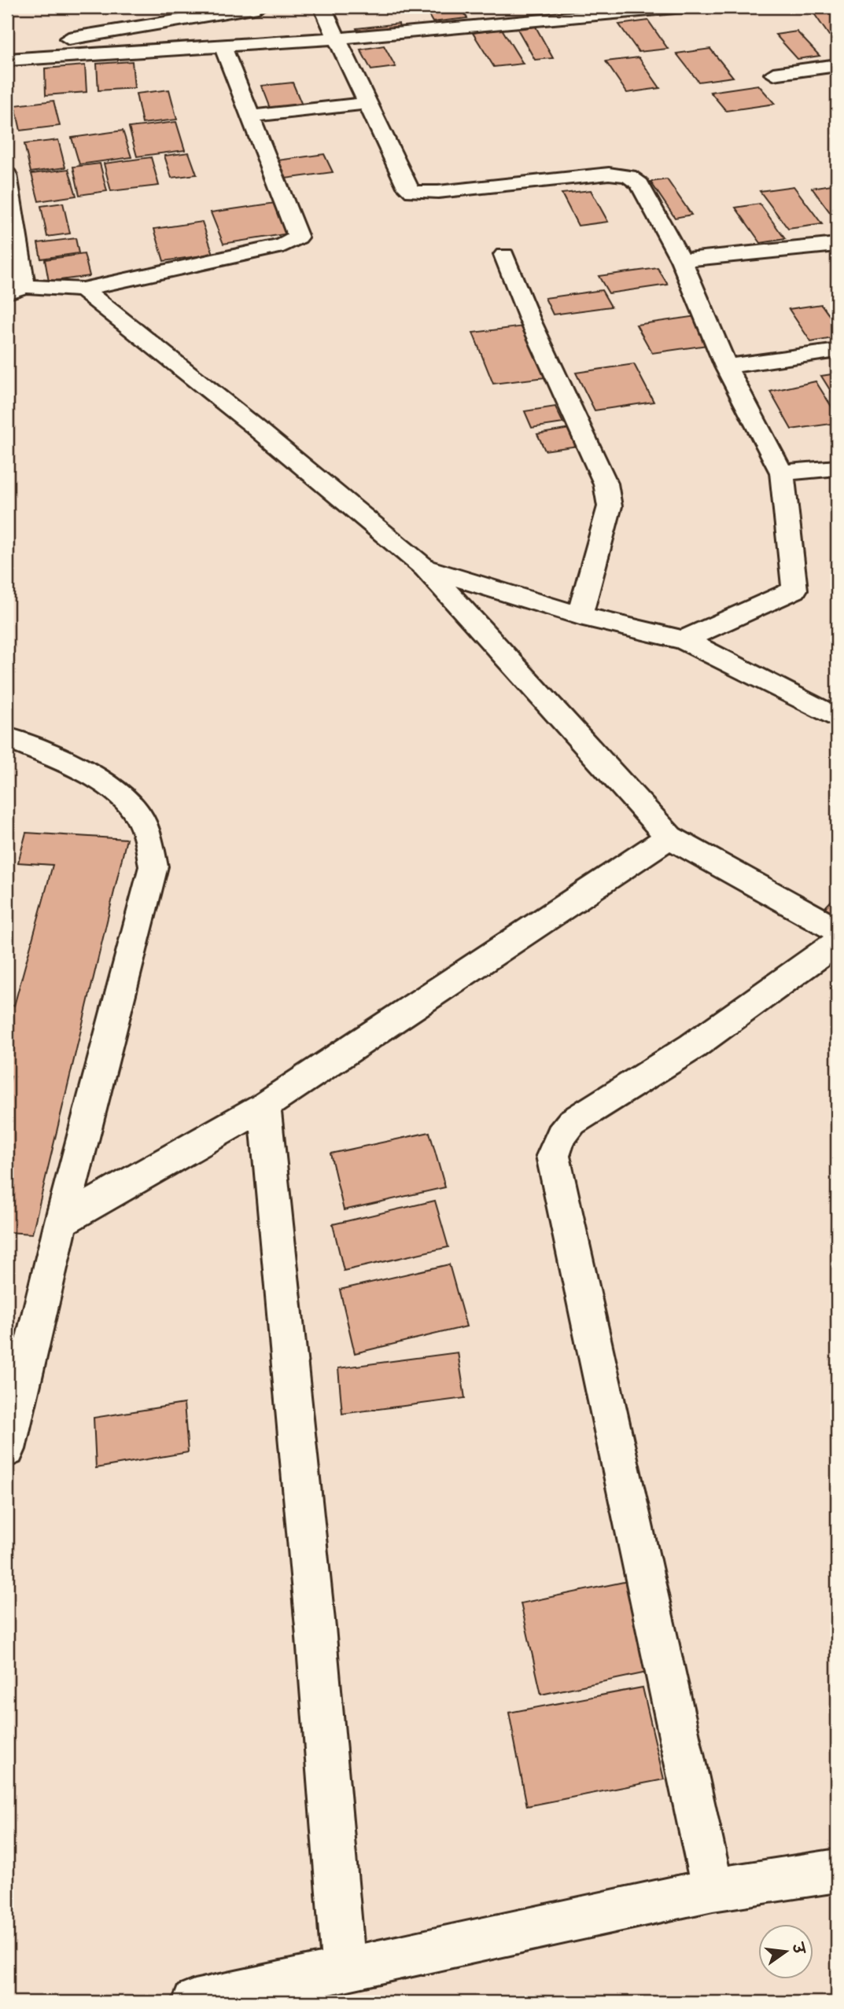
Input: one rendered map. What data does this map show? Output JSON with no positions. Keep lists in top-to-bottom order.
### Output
{
  "north": "right"
}
